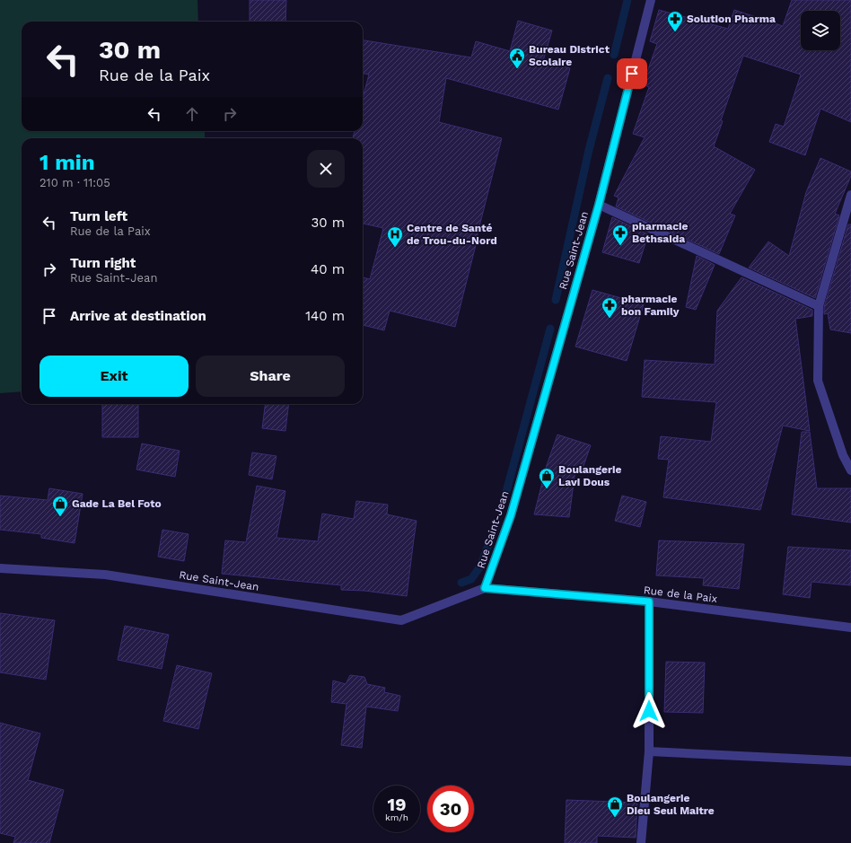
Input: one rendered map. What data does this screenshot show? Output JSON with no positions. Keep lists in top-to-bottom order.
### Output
{
  "streets": {
    "street": ["Rue Saint-Jean", "Rue de la Paix"]
  },
  "crossings": [
    ["Rue Saint-Jean", "Rue de la Paix"]
  ],
  "places": {
    "pharmacy": ["Solution Pharma", "pharmacie Bethsaida", "pharmacie bon Family"],
    "public building": ["Bureau District Scolaire"],
    "hospital": ["Centre de Santé de Trou-du-Nord"],
    "shop": ["Boulangerie Lavi Dous", "Gade La Bel Foto", "Boulangerie Dieu Seul Maitre"]
  },
  "page": {
    "turn": ["30 m", "Rue de la Paix"],
    "heading": ["1 min", "210 m · 11:05"],
    "list": [
      {
        "name": "Turn left",
        "note": "Rue de la Paix",
        "value": "30 m"
      },
      {
        "name": "Turn right",
        "note": "Rue Saint-Jean",
        "value": "40 m"
      },
      {
        "name": "Arrive at destination",
        "value": "140 m"
      }
    ],
    "buttons": ["Exit", "Share"],
    "speed": "19 km/h",
    "limit": "30"
  }
}
